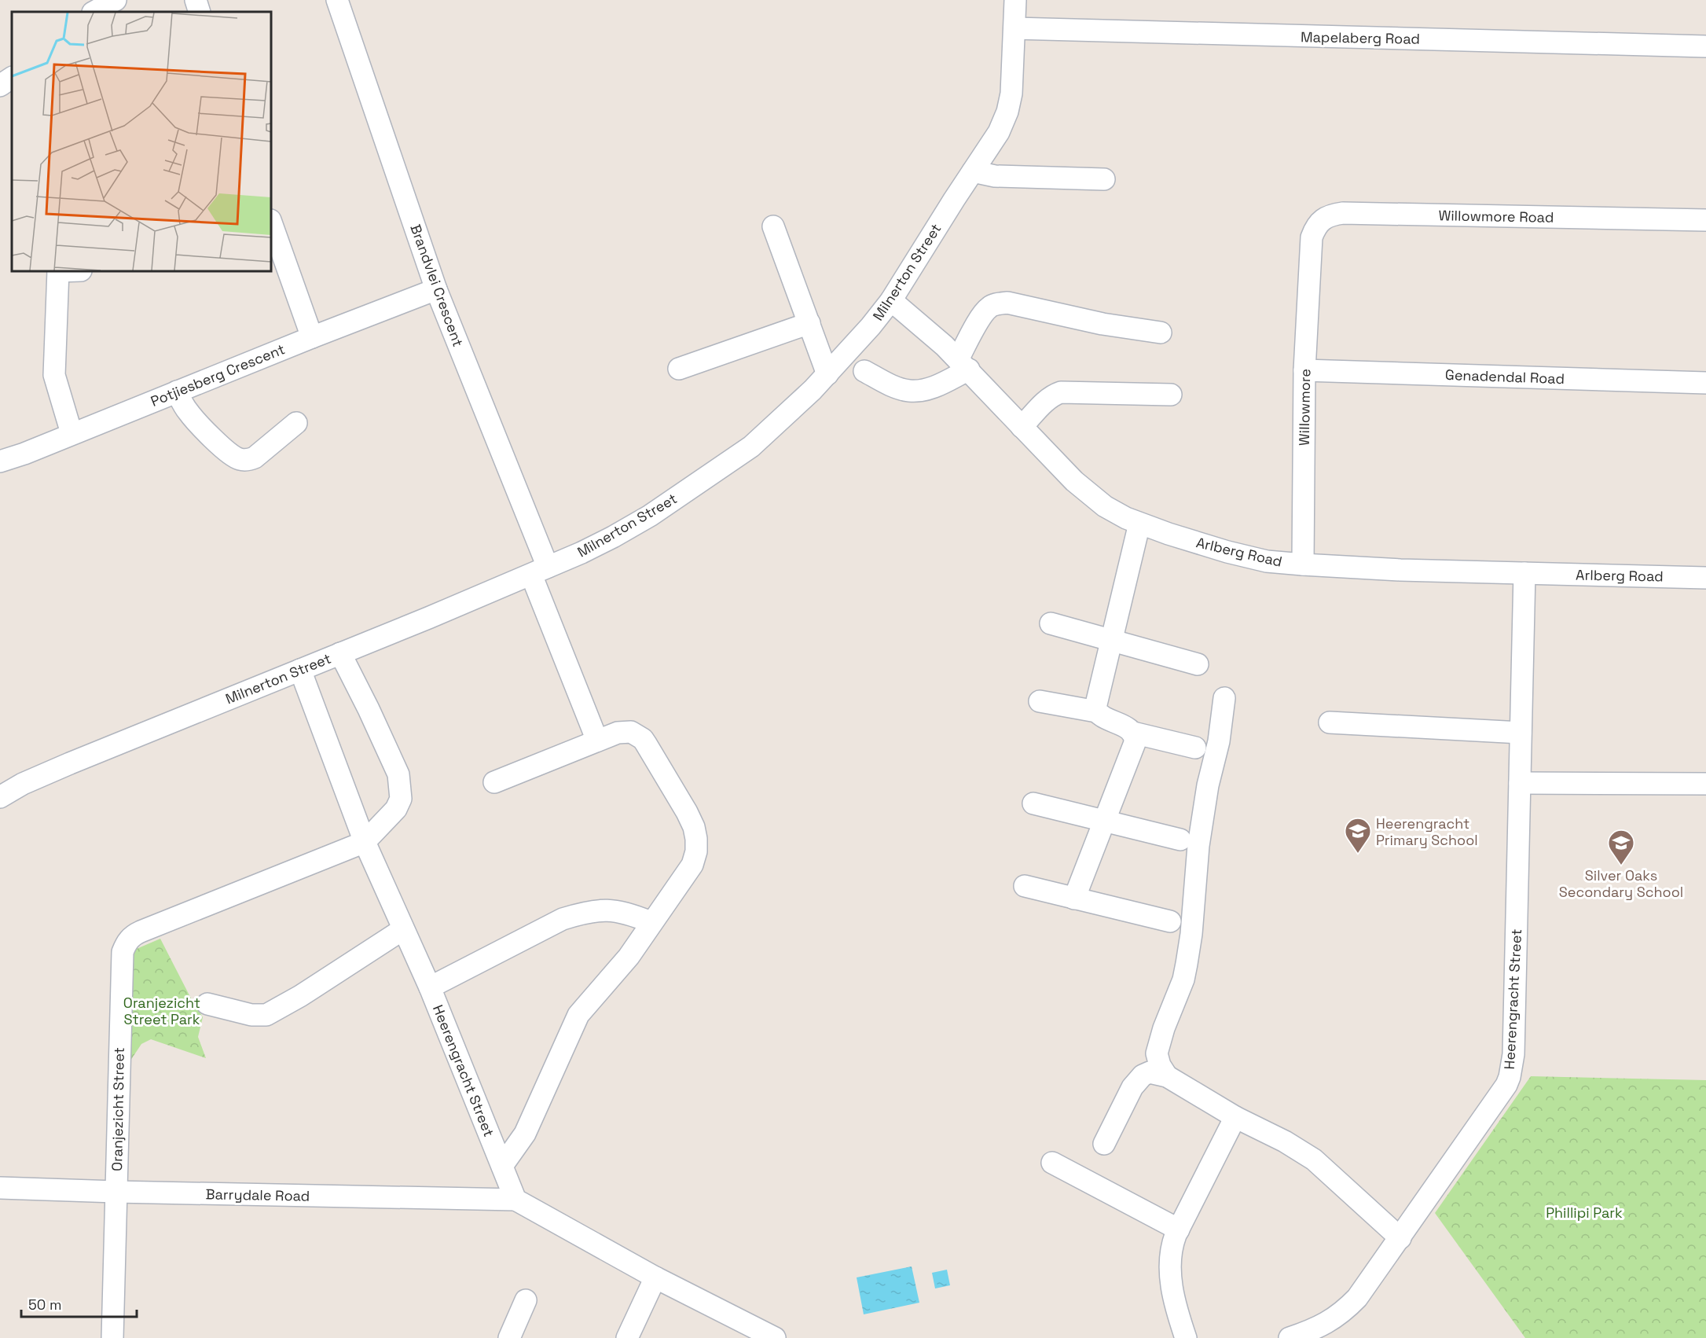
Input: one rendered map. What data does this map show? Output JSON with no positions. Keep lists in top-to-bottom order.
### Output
{
  "streets": {
    "street": [
      "Mapelaberg Road",
      "Willowmore Road",
      "Milnerton Street",
      "Brandvlei Crescent",
      "Potjiesberg Crescent",
      "Genadendal Road",
      "Willowmore",
      "Arlberg Road",
      "Heerengracht Street",
      "Oranjezicht Street",
      "Barrydale Road"
    ]
  },
  "crossings": [
    ["Mapelaberg Road", "Milnerton Street"],
    ["Willowmore Road", "Willowmore"],
    ["Milnerton Street", "Brandvlei Crescent"],
    ["Milnerton Street", "Arlberg Road"],
    ["Milnerton Street", "Heerengracht Street"],
    ["Brandvlei Crescent", "Potjiesberg Crescent"],
    ["Genadendal Road", "Willowmore"],
    ["Willowmore", "Arlberg Road"],
    ["Arlberg Road", "Heerengracht Street"],
    ["Heerengracht Street", "Oranjezicht Street"],
    ["Heerengracht Street", "Barrydale Road"],
    ["Oranjezicht Street", "Barrydale Road"]
  ],
  "parks": ["Oranjezicht Street Park", "Phillipi Park"],
  "places": {
    "school or university": ["Heerengracht Primary School", "Silver Oaks Secondary School"]
  },
  "scale_bar": "50 m"
}
